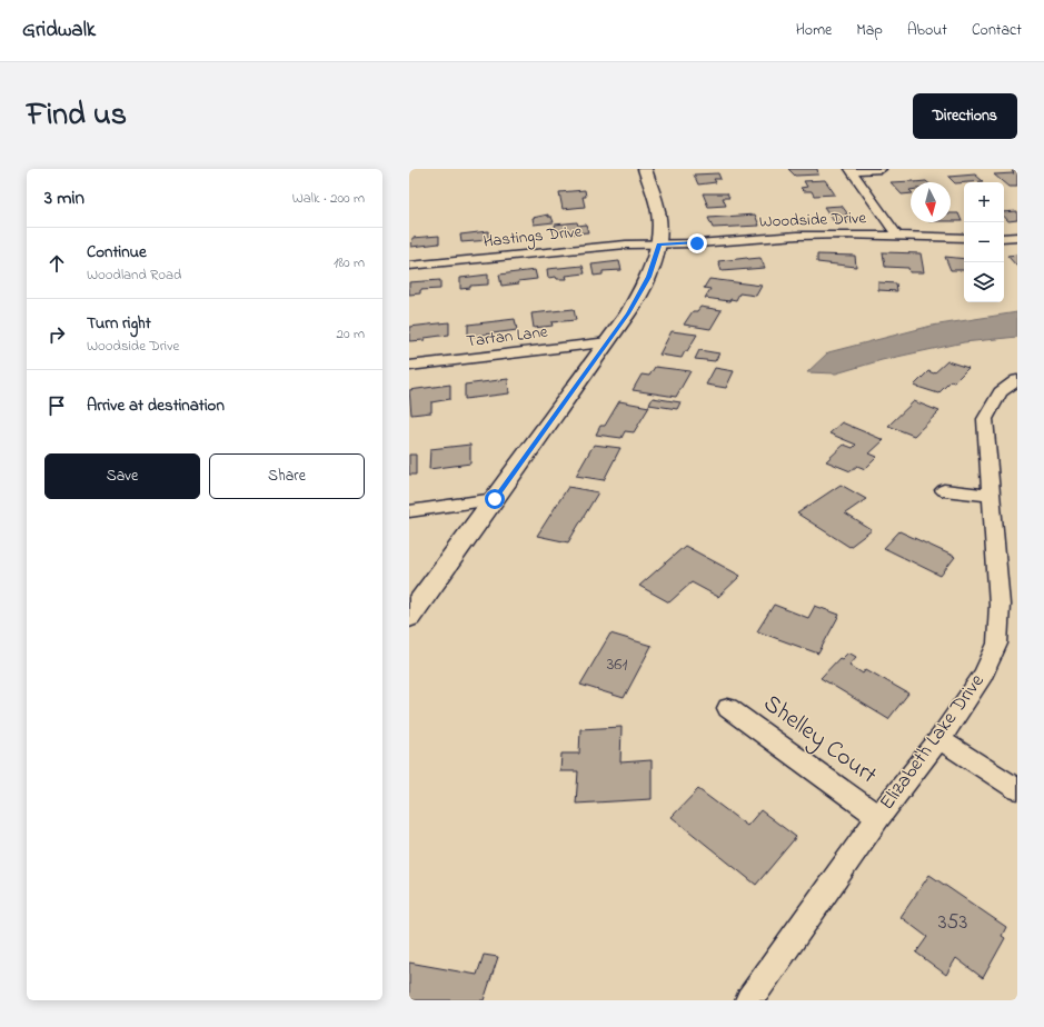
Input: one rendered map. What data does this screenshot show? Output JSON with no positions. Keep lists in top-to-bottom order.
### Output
{
  "streets": {
    "street": [
      "Woodside Drive",
      "Hastings Drive",
      "Tartan Lane",
      "Shelley Court",
      "Elizabeth Lake Drive"
    ]
  },
  "crossings": [
    ["Woodside Drive", "Hastings Drive"],
    ["Shelley Court", "Elizabeth Lake Drive"]
  ],
  "house_numbers": ["361", "353"],
  "north": "bottom",
  "page": {
    "header": "Gridwalk",
    "nav": [
      "Home",
      "Map",
      "About",
      "Contact"
    ],
    "title": "Find us",
    "buttons": [
      "Directions",
      ["Save", "Share"]
    ],
    "heading": ["3 min", "Walk · 200 m"],
    "map_buttons": ["+", "−"],
    "list": [
      ["Continue", "Woodland Road", "180 m"],
      ["Turn right", "Woodside Drive", "20 m"],
      "Arrive at destination"
    ]
  }
}
